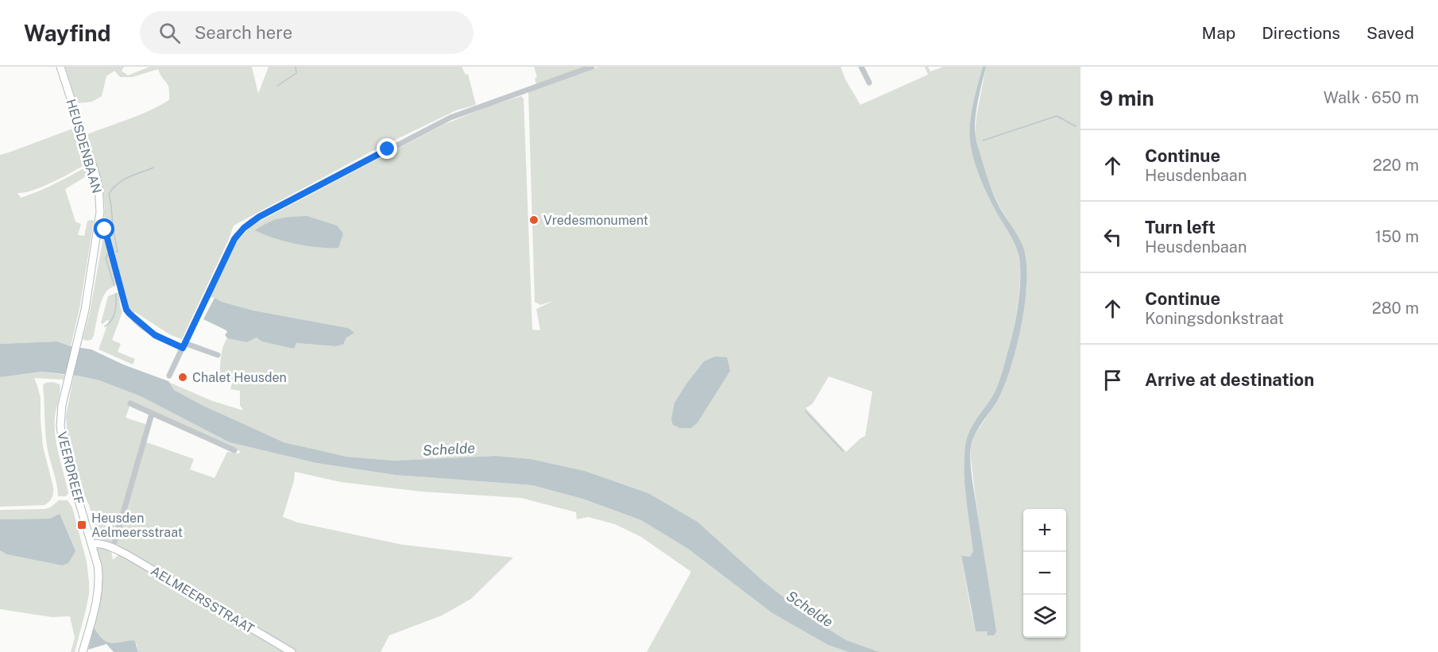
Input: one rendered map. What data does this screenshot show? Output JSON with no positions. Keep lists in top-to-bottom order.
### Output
{
  "streets": {
    "main road": ["HEUSDENBAAN", "VEERDREEF", "AELMEERSSTRAAT"]
  },
  "crossings": [
    ["HEUSDENBAAN", "VEERDREEF"]
  ],
  "water": ["Schelde"],
  "places": {
    "other": ["Vredesmonument", "Chalet Heusden"],
    "transit": ["Heusden Aelmeersstraat"]
  },
  "page": {
    "header": "Wayfind",
    "search": "Search here",
    "nav": ["Map", "Directions", "Saved"],
    "heading": ["9 min", "Walk · 650 m"],
    "list": [
      ["Continue", "Heusdenbaan", "220 m"],
      ["Turn left", "Heusdenbaan", "150 m"],
      ["Continue", "Koningsdonkstraat", "280 m"],
      "Arrive at destination"
    ],
    "map_buttons": ["+", "−"]
  }
}
